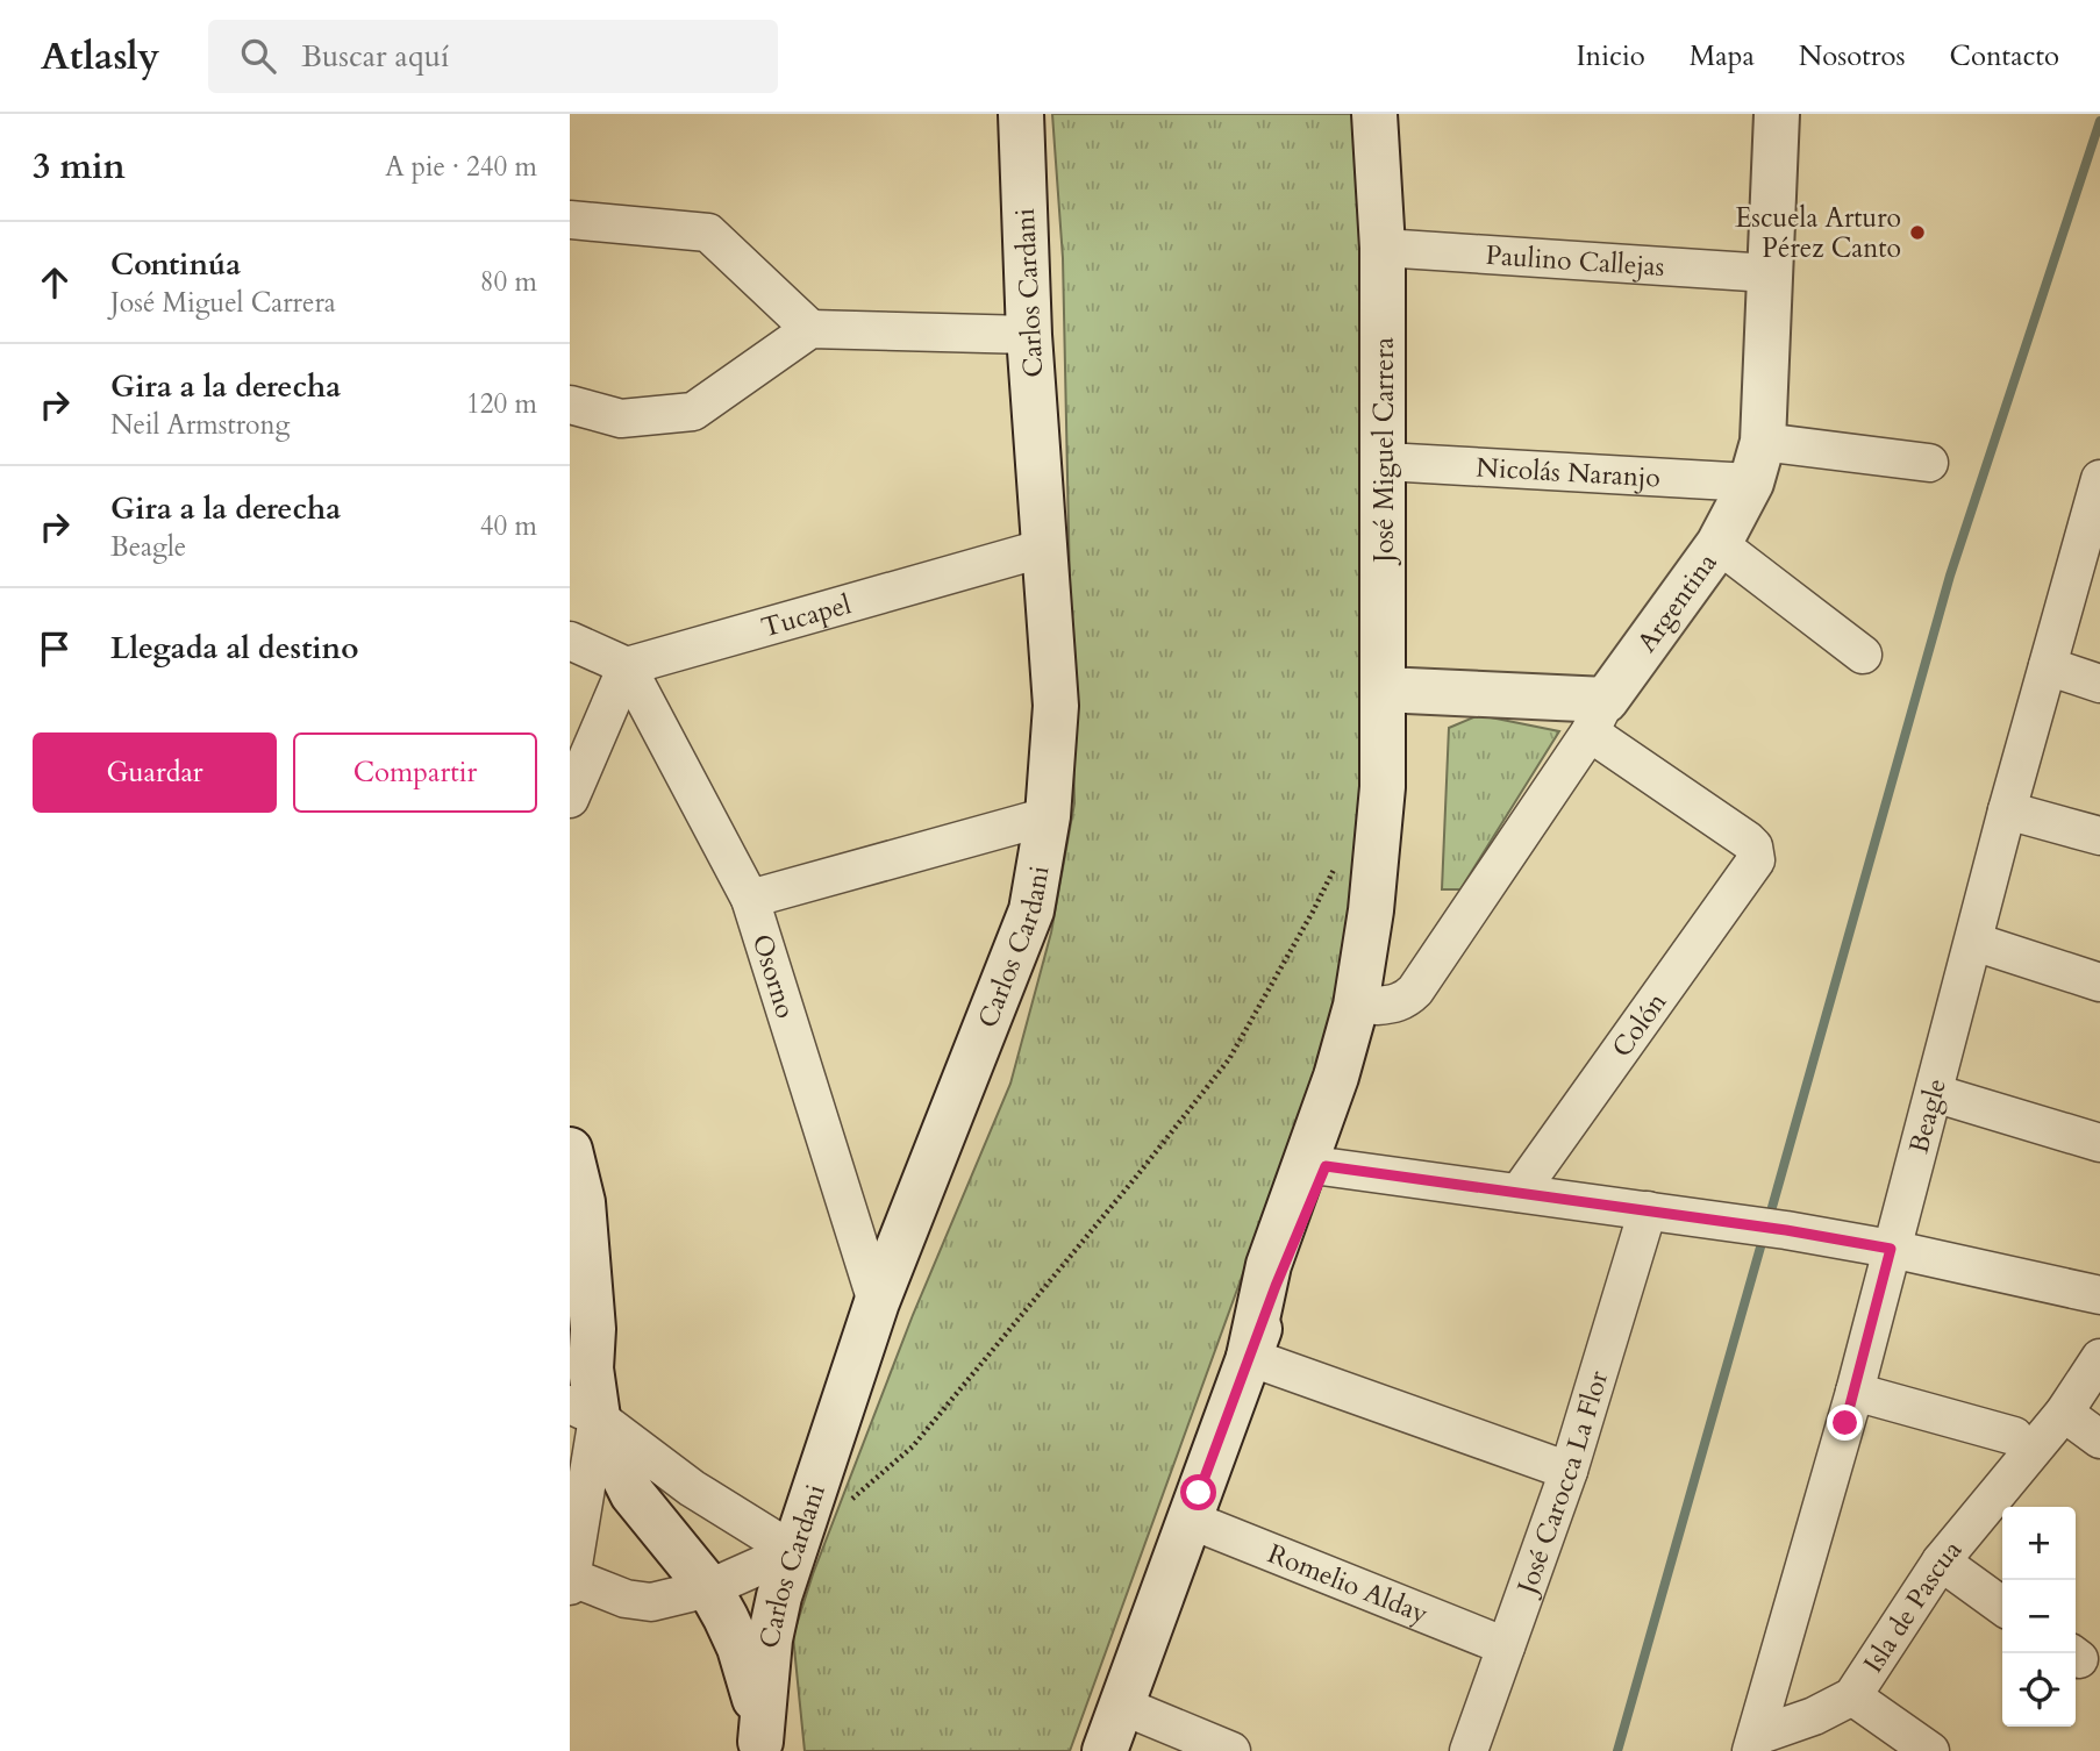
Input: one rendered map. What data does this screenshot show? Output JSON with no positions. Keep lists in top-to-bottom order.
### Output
{
  "streets": {
    "main road": ["Carlos Cardani", "José Miguel Carrera", "Argentina"],
    "street": [
      "Paulino Callejas",
      "Nicolás Naranjo",
      "Tucapel",
      "Osorno",
      "Colón",
      "Beagle",
      "José Carocca La Flor",
      "Romelio Alday",
      "Isla de Pascua"
    ]
  },
  "crossings": [
    ["Paulino Callejas", "José Miguel Carrera"],
    ["Paulino Callejas", "Argentina"],
    ["Carlos Cardani", "Tucapel"],
    ["Carlos Cardani", "Osorno"],
    ["José Miguel Carrera", "Nicolás Naranjo"],
    ["José Miguel Carrera", "Argentina"],
    ["José Miguel Carrera", "Romelio Alday"],
    ["Nicolás Naranjo", "Argentina"],
    ["Argentina", "Colón"],
    ["Tucapel", "Osorno"],
    ["Beagle", "Isla de Pascua"],
    ["José Carocca La Flor", "Romelio Alday"]
  ],
  "places": ["Escuela Arturo Pérez Canto"],
  "page": {
    "header": "Atlasly",
    "search": "Buscar aquí",
    "nav": [
      "Inicio",
      "Mapa",
      "Nosotros",
      "Contacto"
    ],
    "heading": ["3 min", "A pie · 240 m"],
    "list": [
      ["Continúa", "José Miguel Carrera", "80 m"],
      ["Gira a la derecha", "Neil Armstrong", "120 m"],
      ["Gira a la derecha", "Beagle", "40 m"],
      "Llegada al destino"
    ],
    "buttons": ["Guardar", "Compartir"],
    "map_buttons": ["+", "−"]
  }
}
